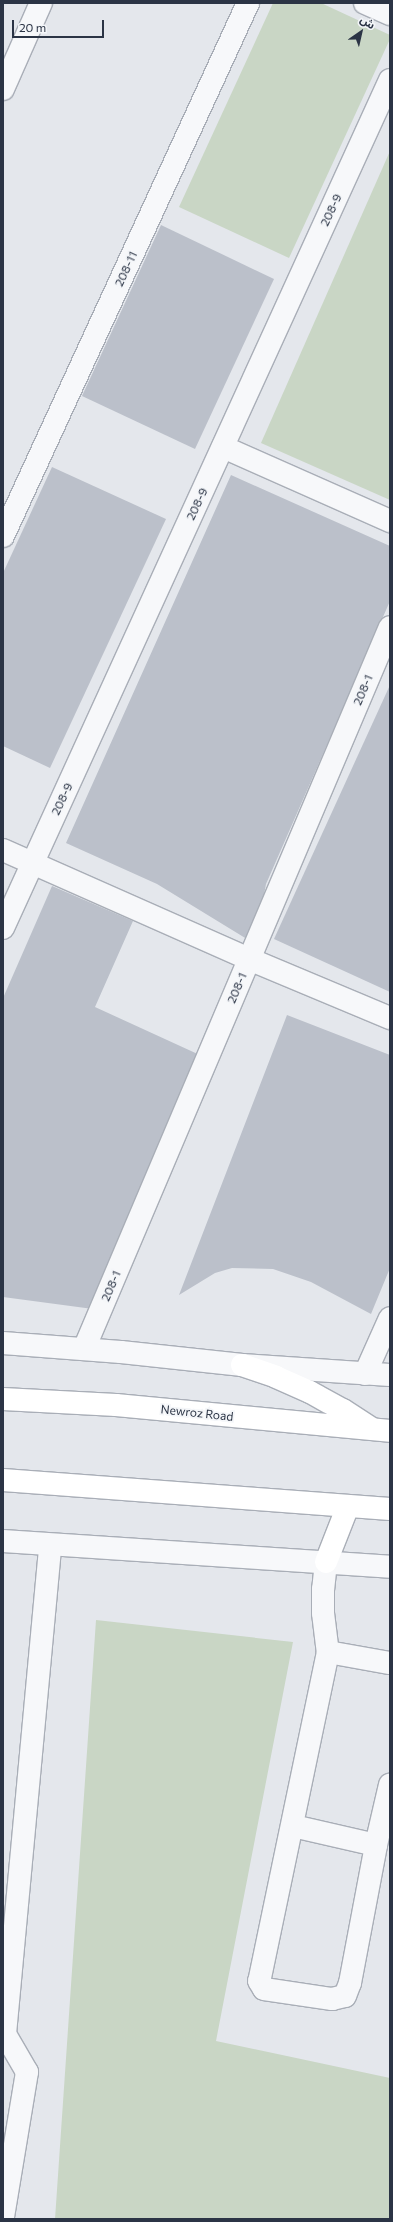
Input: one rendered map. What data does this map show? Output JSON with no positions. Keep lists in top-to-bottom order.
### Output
{
  "streets": {
    "main road": ["Newroz Road"],
    "street": ["208-9", "208-11", "208-1"]
  },
  "scale_bar": "20 m",
  "north": "top right"
}
